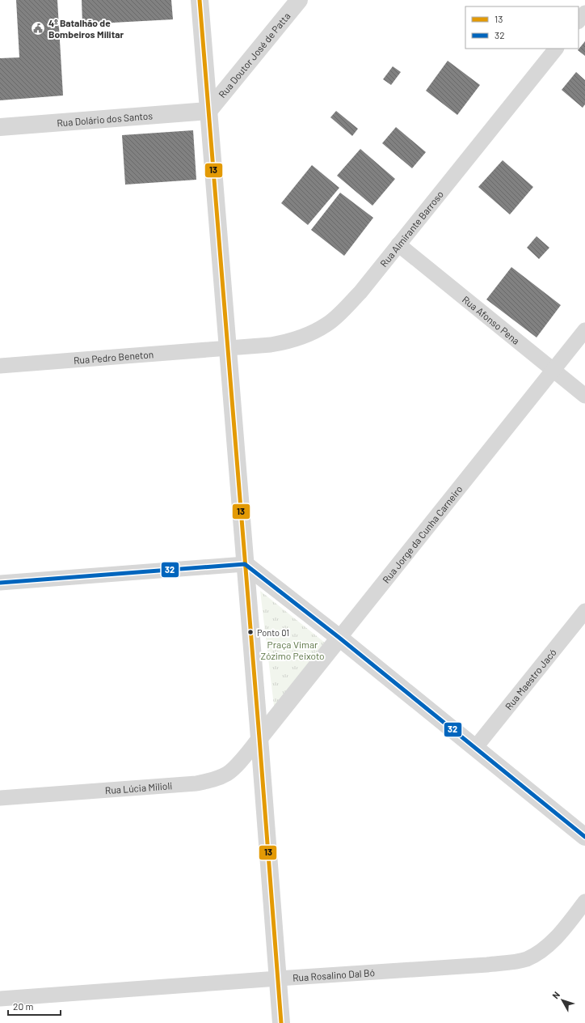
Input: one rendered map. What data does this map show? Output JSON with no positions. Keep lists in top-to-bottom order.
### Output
{
  "streets": {
    "street": [
      "Rua Doutor José de Patta",
      "Rua Dolário dos Santos",
      "Rua Almirante Barroso",
      "Rua Afonso Pena",
      "Rua Pedro Beneton",
      "Rua Jorge da Cunha Carneiro",
      "Rua Maestro Jacó",
      "Rua Lúcia Milioli",
      "Rua Rosalino Dal Bó"
    ]
  },
  "crossings": [
    ["Rua Doutor José de Patta", "Rua Dolário dos Santos"],
    ["Rua Almirante Barroso", "Rua Afonso Pena"],
    ["Rua Almirante Barroso", "Rua Pedro Beneton"],
    ["Rua Afonso Pena", "Rua Jorge da Cunha Carneiro"],
    ["Rua Jorge da Cunha Carneiro", "Rua Lúcia Milioli"]
  ],
  "parks": ["Praça Vimar Zózimo Peixoto"],
  "places": {
    "public building": ["4º Batalhão de Bombeiros Militar"],
    "other": ["Ponto 01"]
  },
  "lines": ["transit line 13", "transit line 32"],
  "legend": ["13", "32"],
  "scale_bar": "20 m",
  "north": "top left"
}
